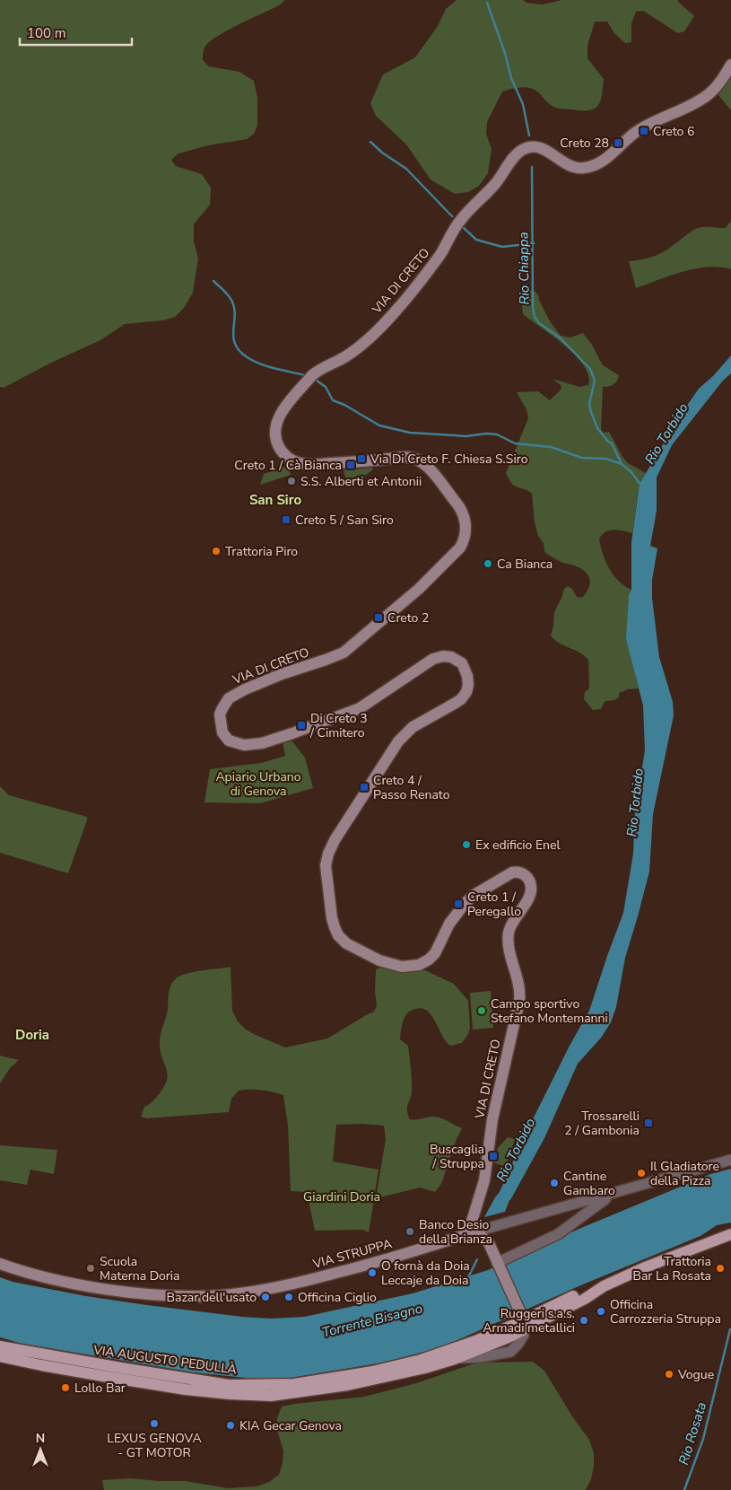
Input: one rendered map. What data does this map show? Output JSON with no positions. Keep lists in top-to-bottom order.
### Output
{
  "streets": {
    "main road": ["VIA DI CRETO", "VIA STRUPPA", "VIA AUGUSTO PEDULLÀ"]
  },
  "crossings": [
    ["VIA DI CRETO", "VIA STRUPPA"]
  ],
  "districts": ["San Siro", "Doria"],
  "water": [
    "Rio Chiappa",
    "Rio Torbido",
    "Torrente Bisagno",
    "Rio Rosata"
  ],
  "parks": ["Apiario Urbano di Genova", "Giardini Doria"],
  "places": {
    "transit": [
      "Creto 6",
      "Creto 28",
      "Via Di Creto F. Chiesa S.Siro",
      "Creto 1 / Cà Bianca",
      "Creto 5 / San Siro",
      "Creto 2",
      "Di Creto 3 / Cimitero",
      "Creto 4 / Passo Renato",
      "Creto 1 / Peregallo",
      "Trossarelli 2 / Gambonia",
      "Buscaglia / Struppa"
    ],
    "other": [
      "S.S. Alberti et Antonii",
      "Trattoria Piro",
      "Ca Bianca",
      "Ex edificio Enel",
      "Campo sportivo Stefano Montemanni",
      "Il Gladiatore della Pizza",
      "Cantine Gambaro",
      "Banco Desio della Brianza",
      "Scuola Materna Doria",
      "Trattoria Bar La Rosata",
      "O fornà da Doia Leccaje da Doia",
      "Bazar dell'usato",
      "Officina Ciglio",
      "Officina Carrozzeria Struppa",
      "Ruggeri s.a.s. Armadi metallici",
      "Vogue",
      "Lollo Bar",
      "LEXUS GENOVA - GT MOTOR",
      "KIA Gecar Genova"
    ]
  },
  "scale_bar": "100 m",
  "north": "top"
}
